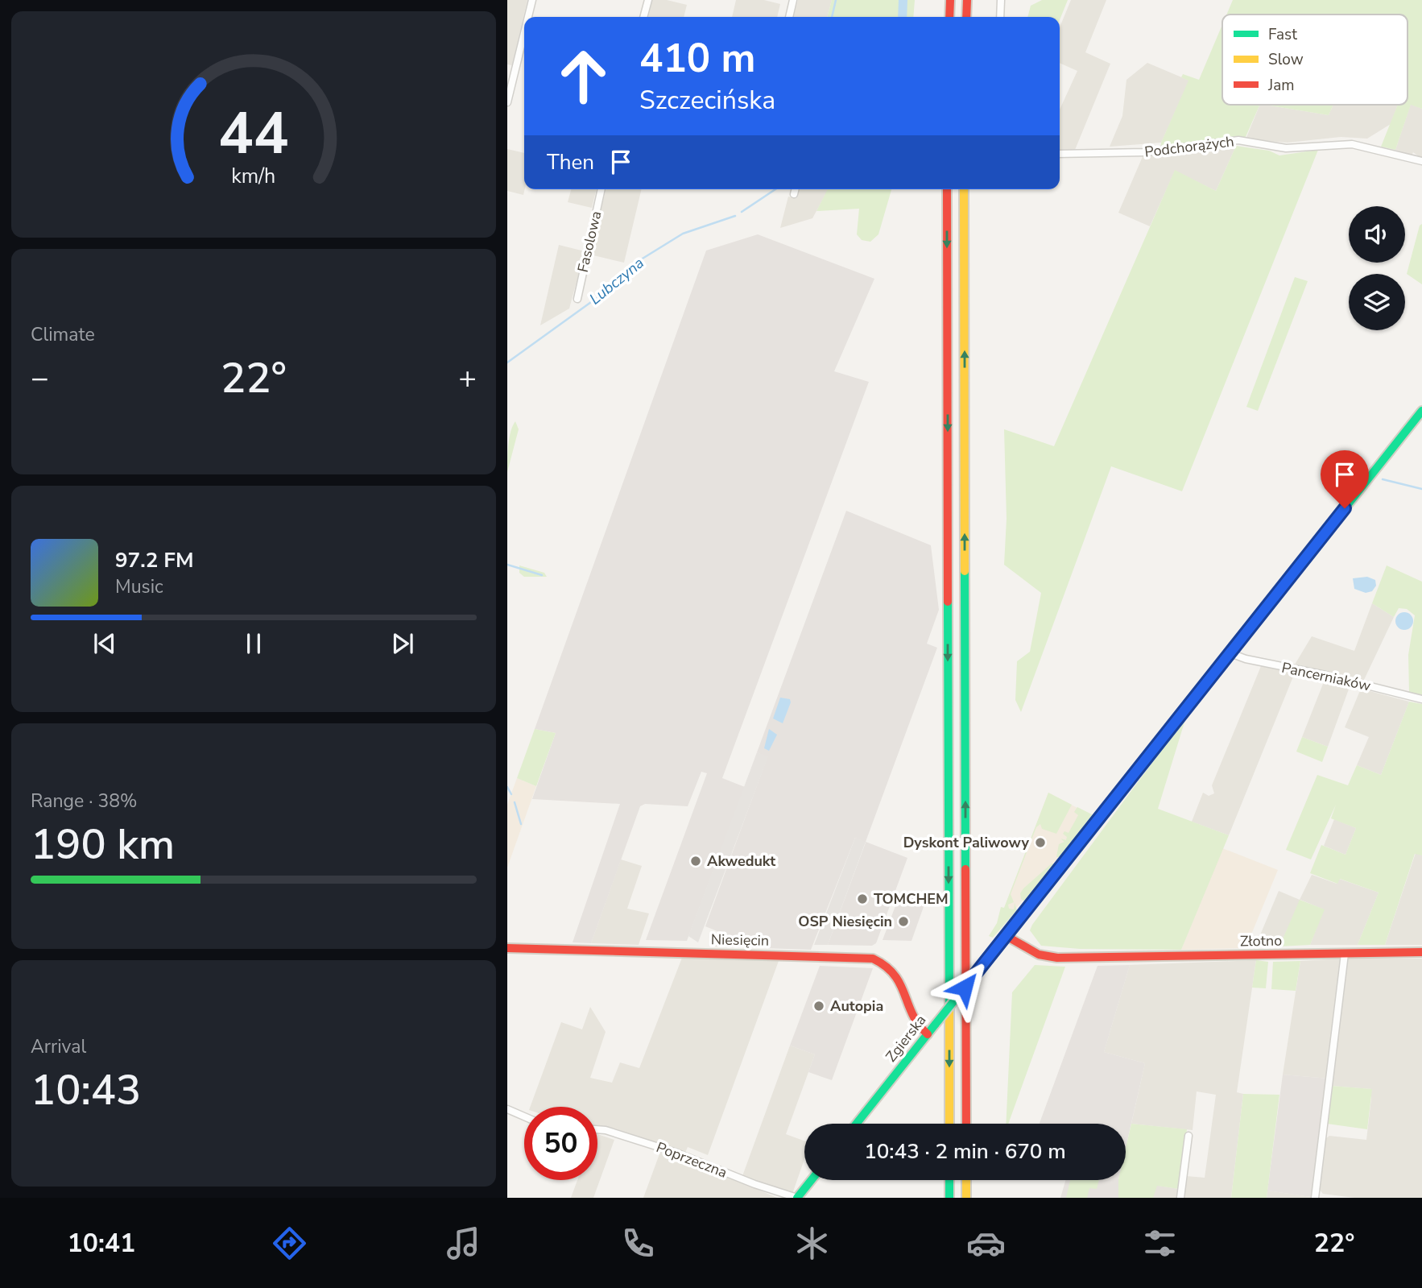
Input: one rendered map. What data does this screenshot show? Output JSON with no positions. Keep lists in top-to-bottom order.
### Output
{
  "streets": {
    "main road": ["Niesięcin", "Złotno", "Zgierska"],
    "street": [
      "Podchorążych",
      "Fasolowa",
      "Pancerniaków",
      "Poprzeczna"
    ]
  },
  "crossings": [
    ["Pancerniaków", "Zgierska"],
    ["Niesięcin", "Zgierska"],
    ["Złotno", "Zgierska"]
  ],
  "water": ["Lubczyna"],
  "places": [
    "Dyskont Paliwowy",
    "Akwedukt",
    "TOMCHEM",
    "OSP Niesięcin",
    "Autopia"
  ],
  "legend": ["Fast", "Slow", "Jam"],
  "page": {
    "turn": ["410 m", "Szczecińska"],
    "then": "Then",
    "tile": [
      "Climate",
      ["Range · 38%", "190 km"],
      ["Arrival", "10:43"]
    ],
    "heat": ["−", "22°", "+"],
    "song": ["97.2 FM", "Music"],
    "limit": "50",
    "trip": "10:43 · 2 min · 670 m",
    "tabs": ["10:41", "22°"],
    "gauge": ["44", "km/h"]
  }
}
